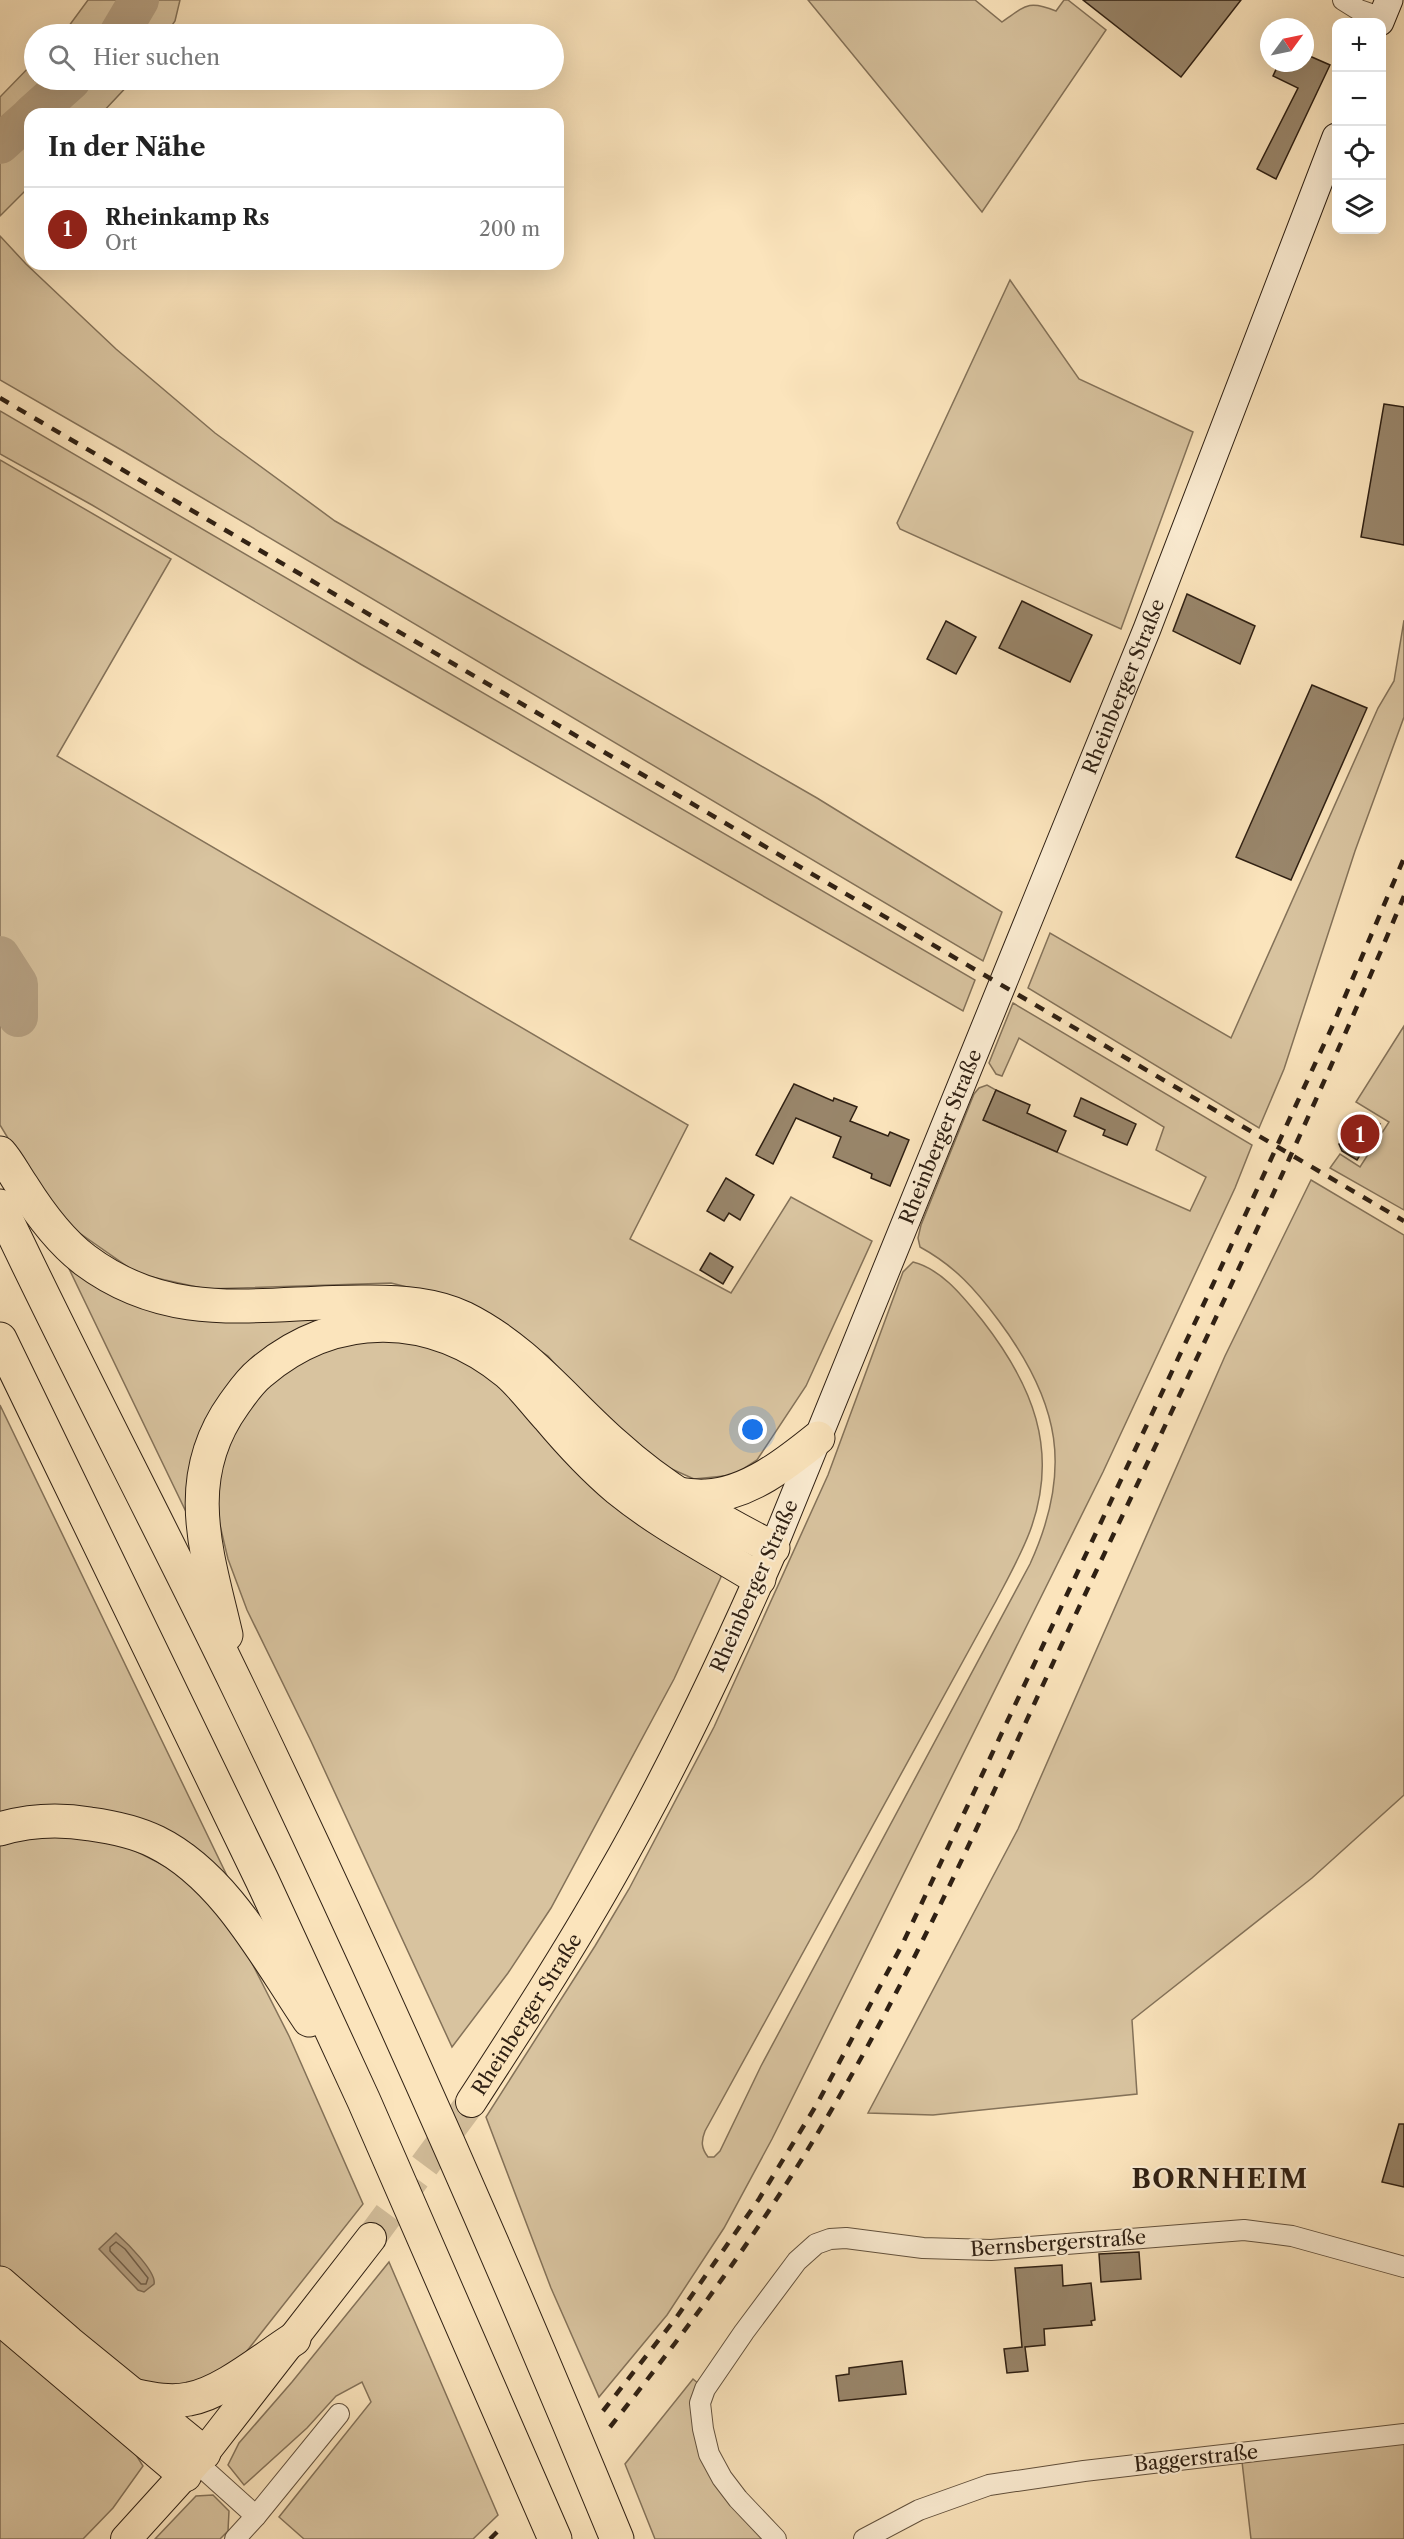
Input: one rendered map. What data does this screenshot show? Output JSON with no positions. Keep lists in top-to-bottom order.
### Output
{
  "streets": {
    "main road": ["Rheinberger Straße"],
    "street": ["Bernsbergerstraße", "Baggerstraße"]
  },
  "districts": ["BORNHEIM"],
  "north": "top right",
  "page": {
    "map_buttons": ["+", "−"],
    "search": "Hier suchen",
    "heading": "In der Nähe",
    "list": [
      {
        "mark": "1",
        "name": "Rheinkamp Rs",
        "note": "Ort",
        "value": "200 m"
      }
    ],
    "pins": "1"
  }
}
